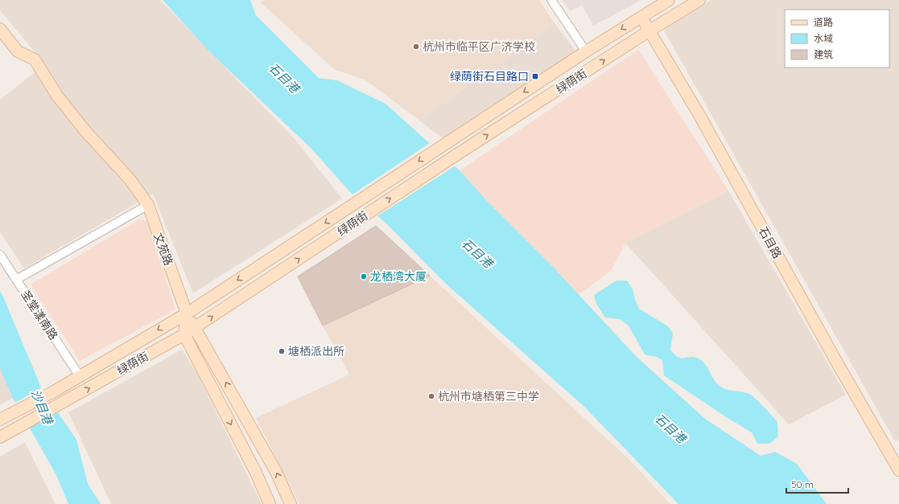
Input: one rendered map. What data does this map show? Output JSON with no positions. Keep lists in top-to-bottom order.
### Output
{
  "streets": {
    "main road": ["绿荫街", "石目路", "文苑路"],
    "street": ["圣堂漾南路"]
  },
  "crossings": [
    ["绿荫街", "石目路"],
    ["绿荫街", "文苑路"],
    ["绿荫街", "圣堂漾南路"]
  ],
  "water": ["石目港", "沙目港"],
  "places": {
    "other": [
      "杭州市临平区广济学校",
      "龙栖湾大厦",
      "塘栖派出所",
      "杭州市塘栖第三中学"
    ],
    "transit": ["绿荫街石目路口"]
  },
  "legend": ["道路", "水域", "建筑"],
  "scale_bar": "50 m"
}
